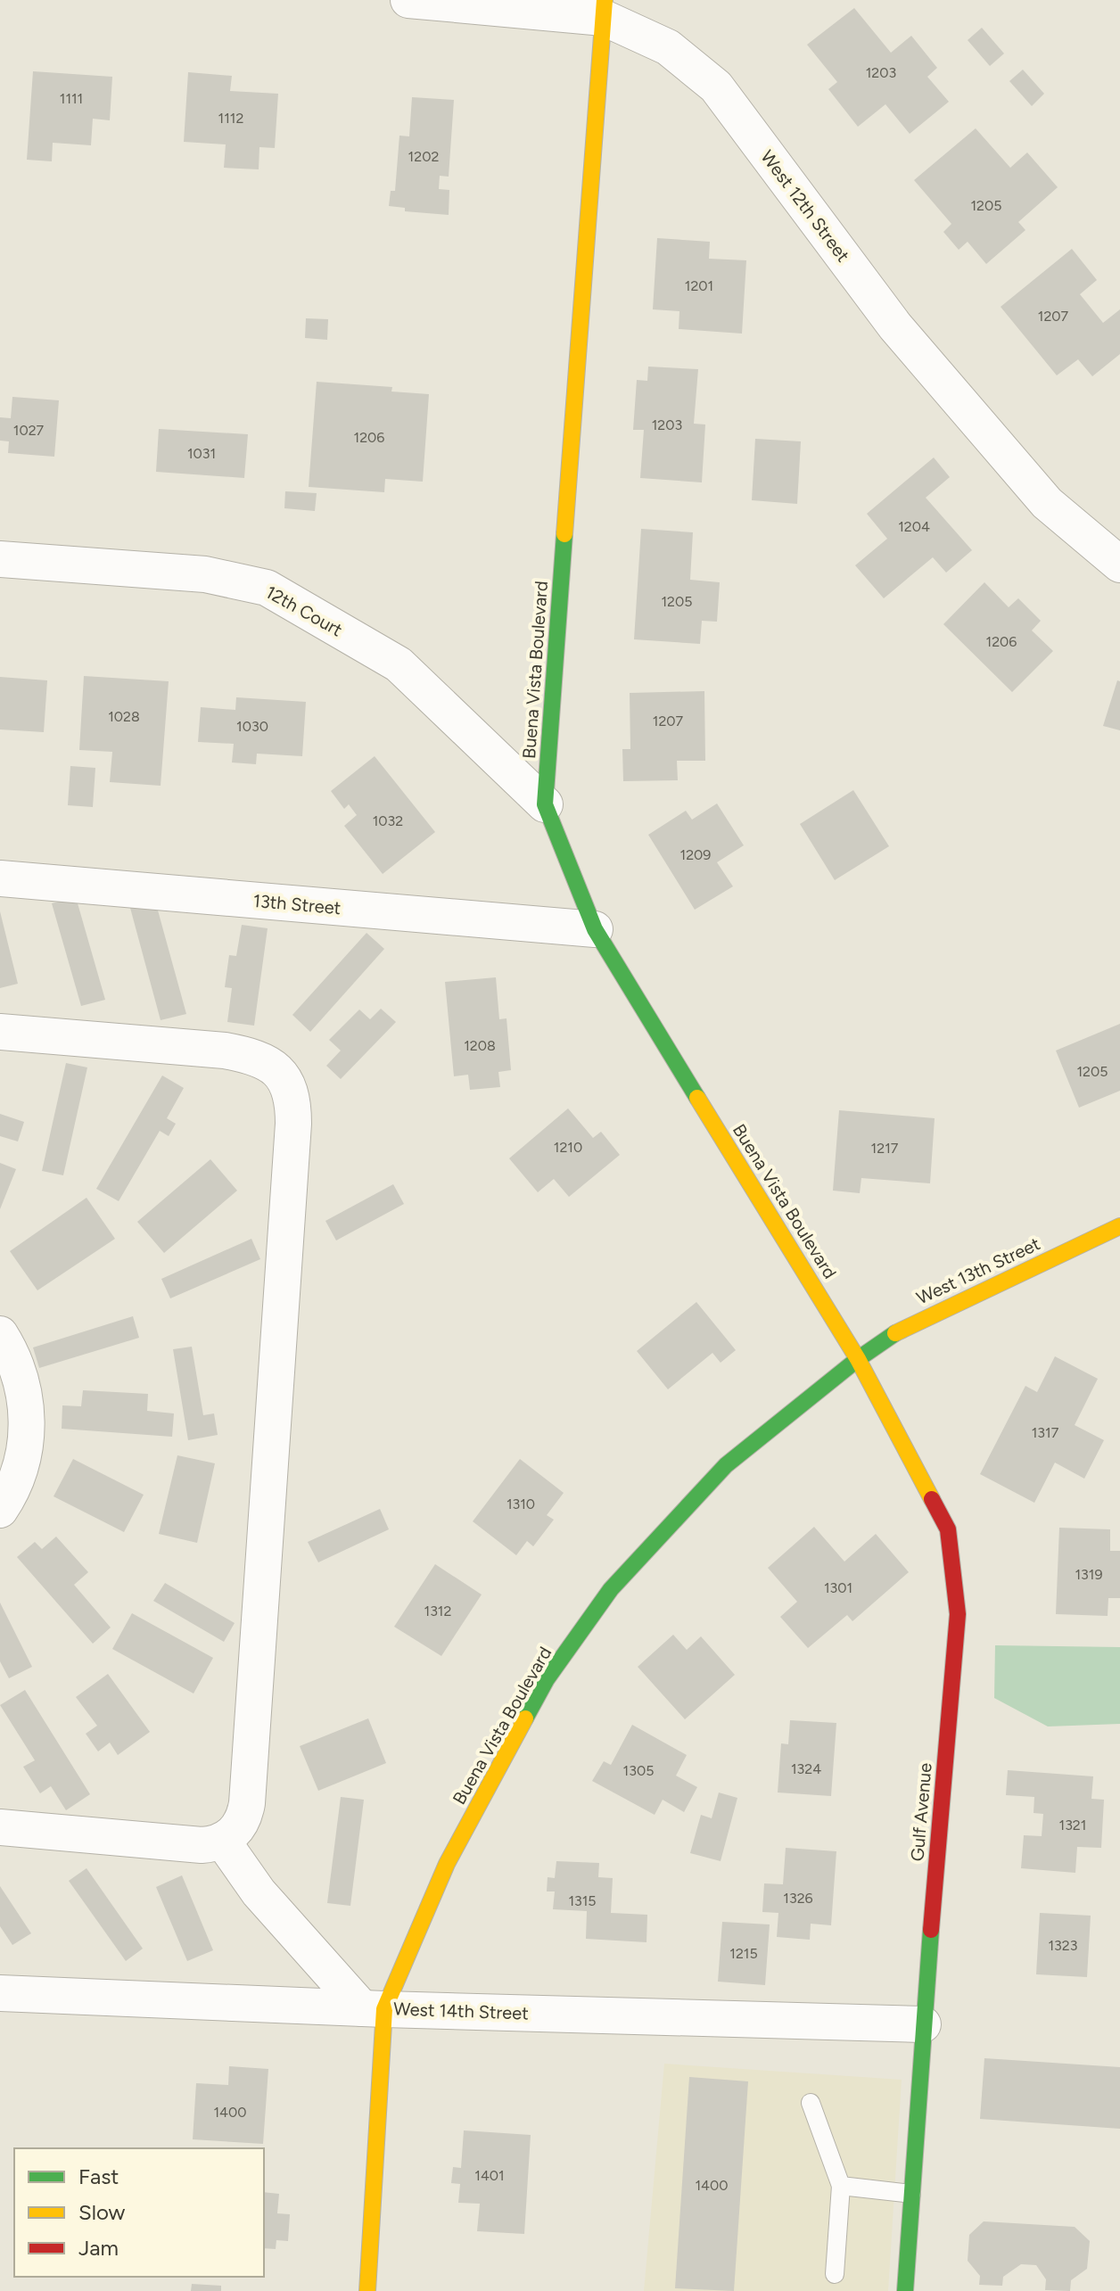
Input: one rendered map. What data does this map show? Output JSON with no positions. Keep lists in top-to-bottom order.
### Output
{
  "streets": {
    "street": [
      "West 12th Street",
      "12th Court",
      "Buena Vista Boulevard",
      "13th Street",
      "West 13th Street",
      "Gulf Avenue",
      "West 14th Street"
    ]
  },
  "crossings": [
    ["West 12th Street", "Buena Vista Boulevard"],
    ["12th Court", "Buena Vista Boulevard"],
    ["Buena Vista Boulevard", "13th Street"],
    ["Buena Vista Boulevard", "West 13th Street"],
    ["Buena Vista Boulevard", "Gulf Avenue"],
    ["Buena Vista Boulevard", "West 14th Street"],
    ["West 13th Street", "Gulf Avenue"],
    ["Gulf Avenue", "West 14th Street"]
  ],
  "house_numbers": [
    "1203",
    "1111",
    "1112",
    "1202",
    "1205",
    "1201",
    "1207",
    "1203",
    "1027",
    "1206",
    "1031",
    "1204",
    "1205",
    "1206",
    "1028",
    "1207",
    "1030",
    "1032",
    "1209",
    "1208",
    "1205",
    "1210",
    "1217",
    "1317",
    "1310",
    "1319",
    "1301",
    "1312",
    "1324",
    "1305",
    "1321",
    "1326",
    "1315",
    "1323",
    "1215",
    "1400",
    "1401",
    "1400"
  ],
  "legend": ["Fast", "Slow", "Jam"]
}
